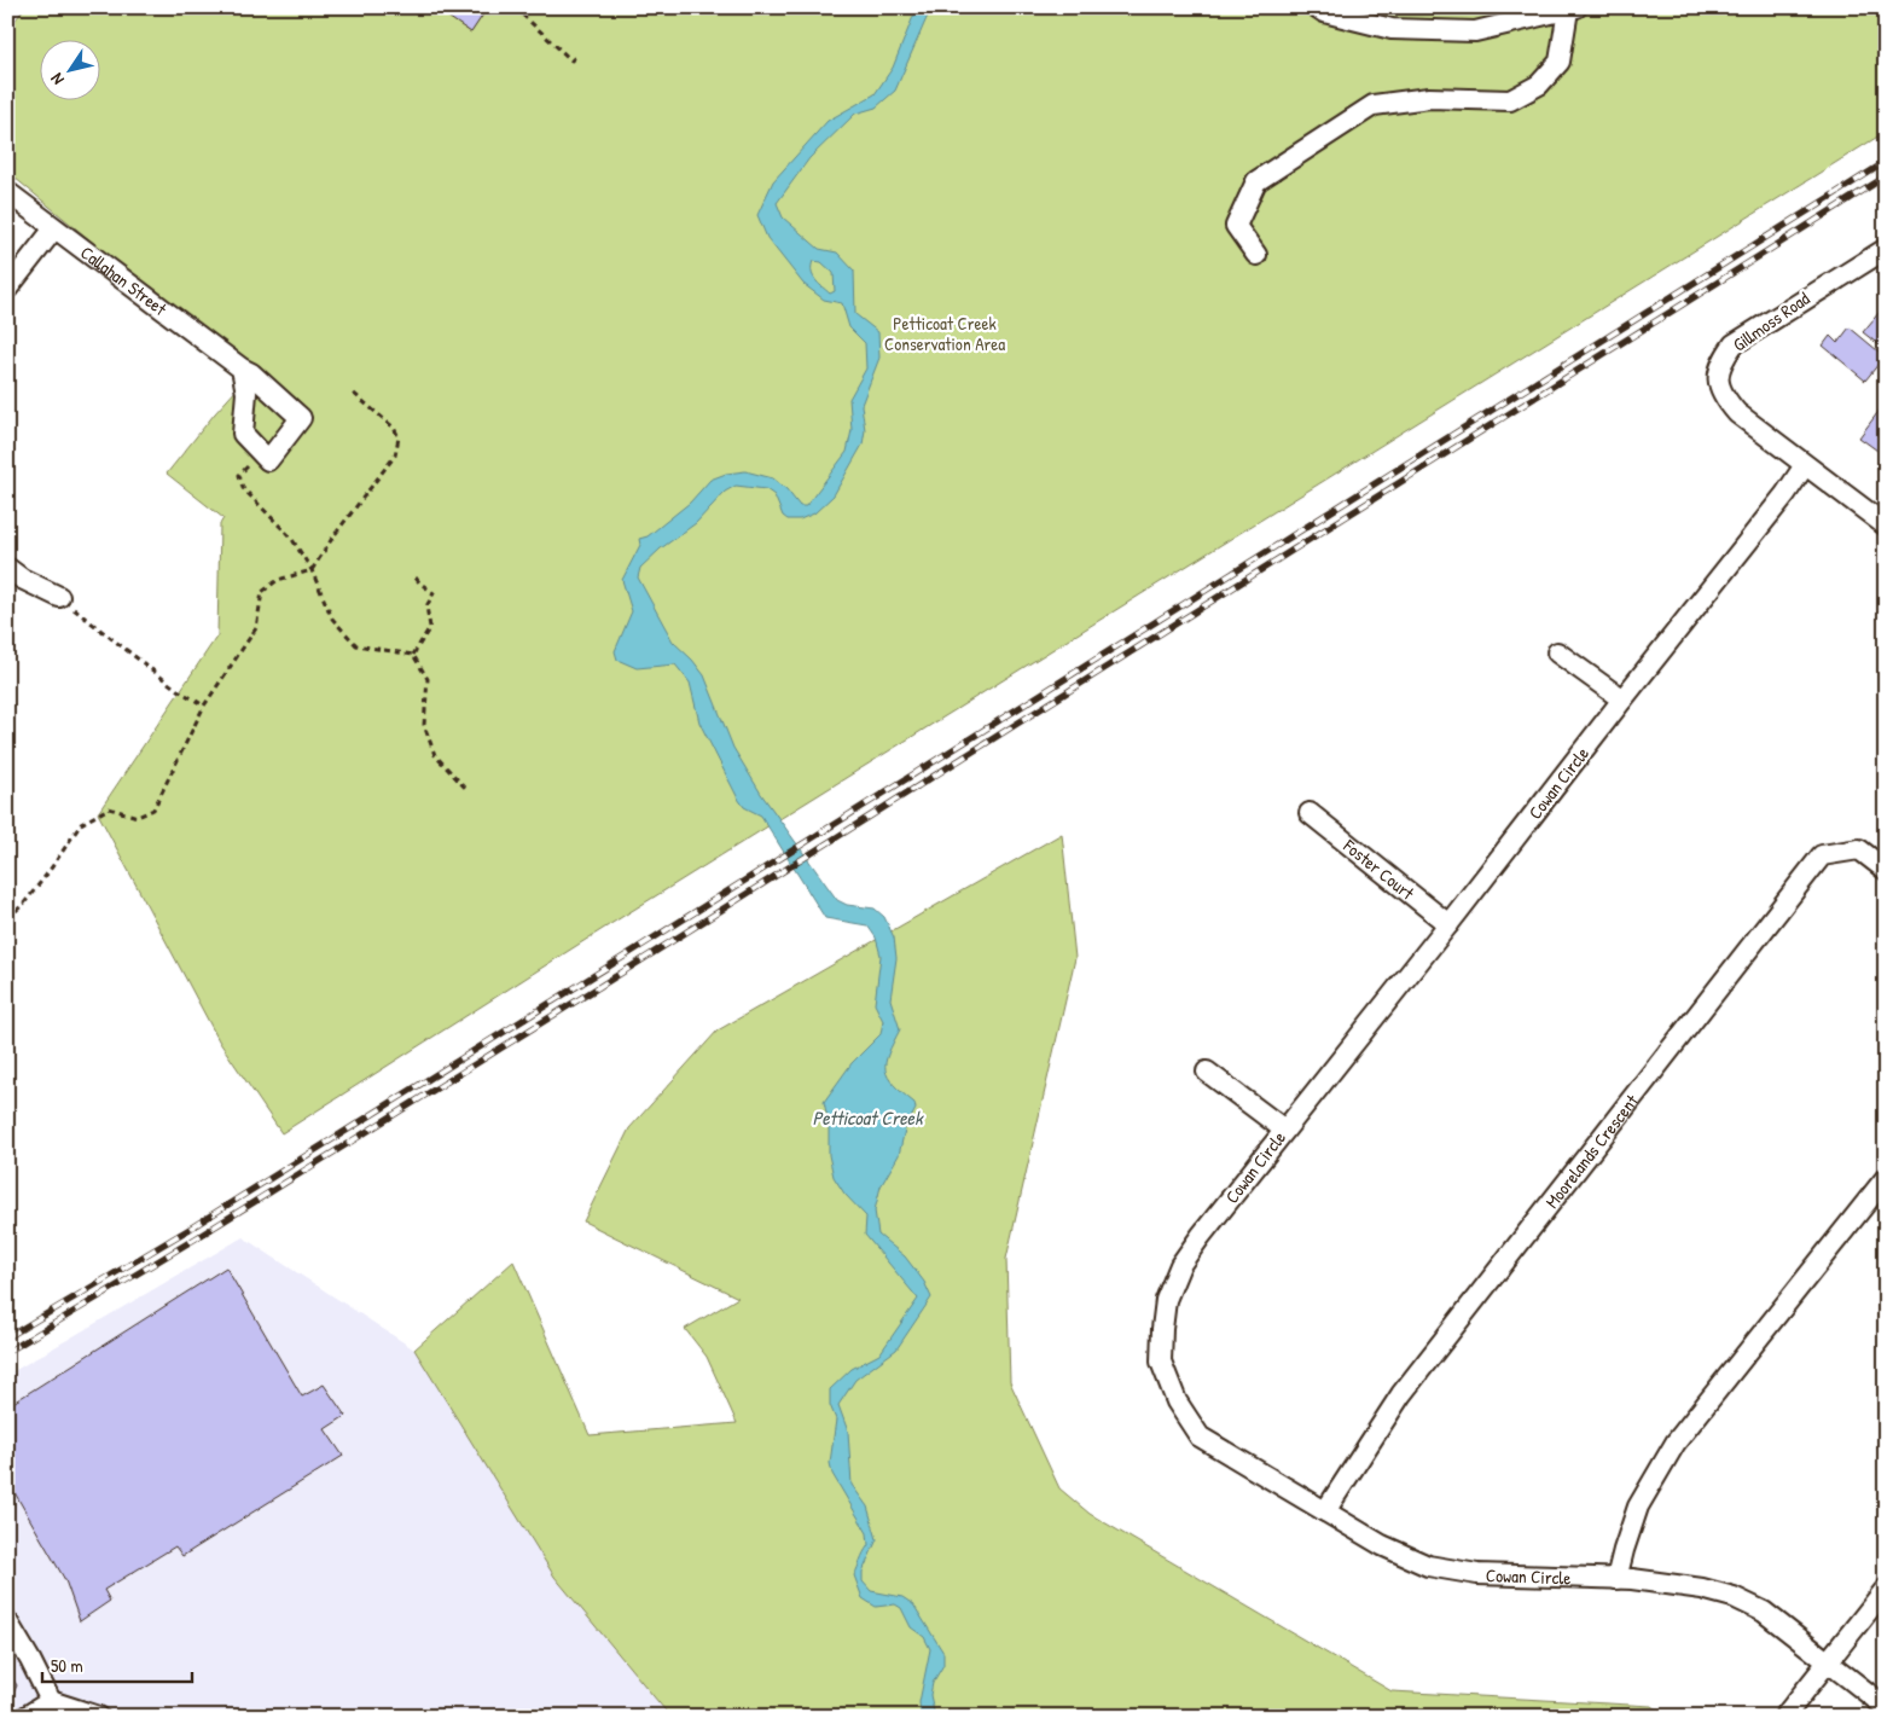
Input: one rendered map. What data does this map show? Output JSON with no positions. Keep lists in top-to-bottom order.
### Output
{
  "streets": {
    "street": [
      "Callahan Street",
      "Gillmoss Road",
      "Cowan Circle",
      "Foster Court",
      "Moorelands Crescent"
    ]
  },
  "crossings": [
    ["Gillmoss Road", "Cowan Circle"],
    ["Cowan Circle", "Foster Court"],
    ["Cowan Circle", "Moorelands Crescent"]
  ],
  "water": ["Petticoat Creek"],
  "parks": ["Petticoat Creek Conservation Area"],
  "scale_bar": "50 m",
  "north": "bottom left"
}
